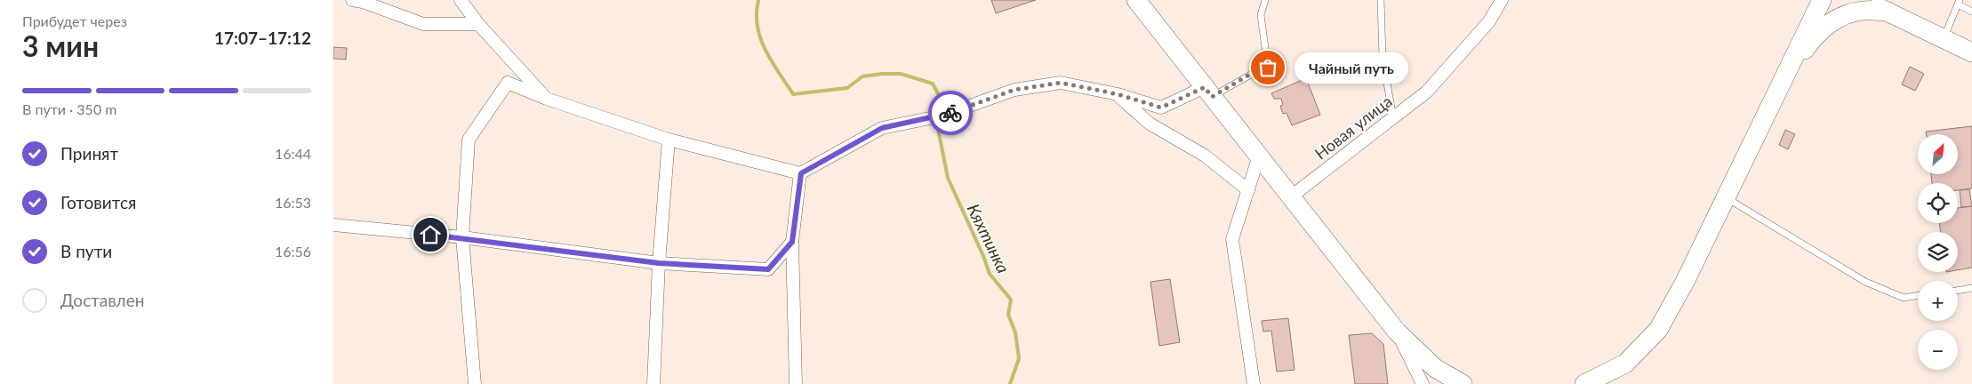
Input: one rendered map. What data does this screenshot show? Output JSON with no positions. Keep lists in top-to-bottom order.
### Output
{
  "streets": {
    "street": ["Новая улица"]
  },
  "water": ["Кяхтинка"],
  "places": ["Чайный путь"],
  "north": "top right",
  "page": {
    "heading": ["3 мин", "Прибудет через", "17:07–17:12"],
    "bubble": "Чайный путь",
    "bar": "В пути · 350 m",
    "list": [
      ["Принят", "16:44"],
      ["Готовится", "16:53"],
      ["В пути", "16:56"],
      "Доставлен"
    ],
    "map_buttons": ["+", "−"]
  }
}
